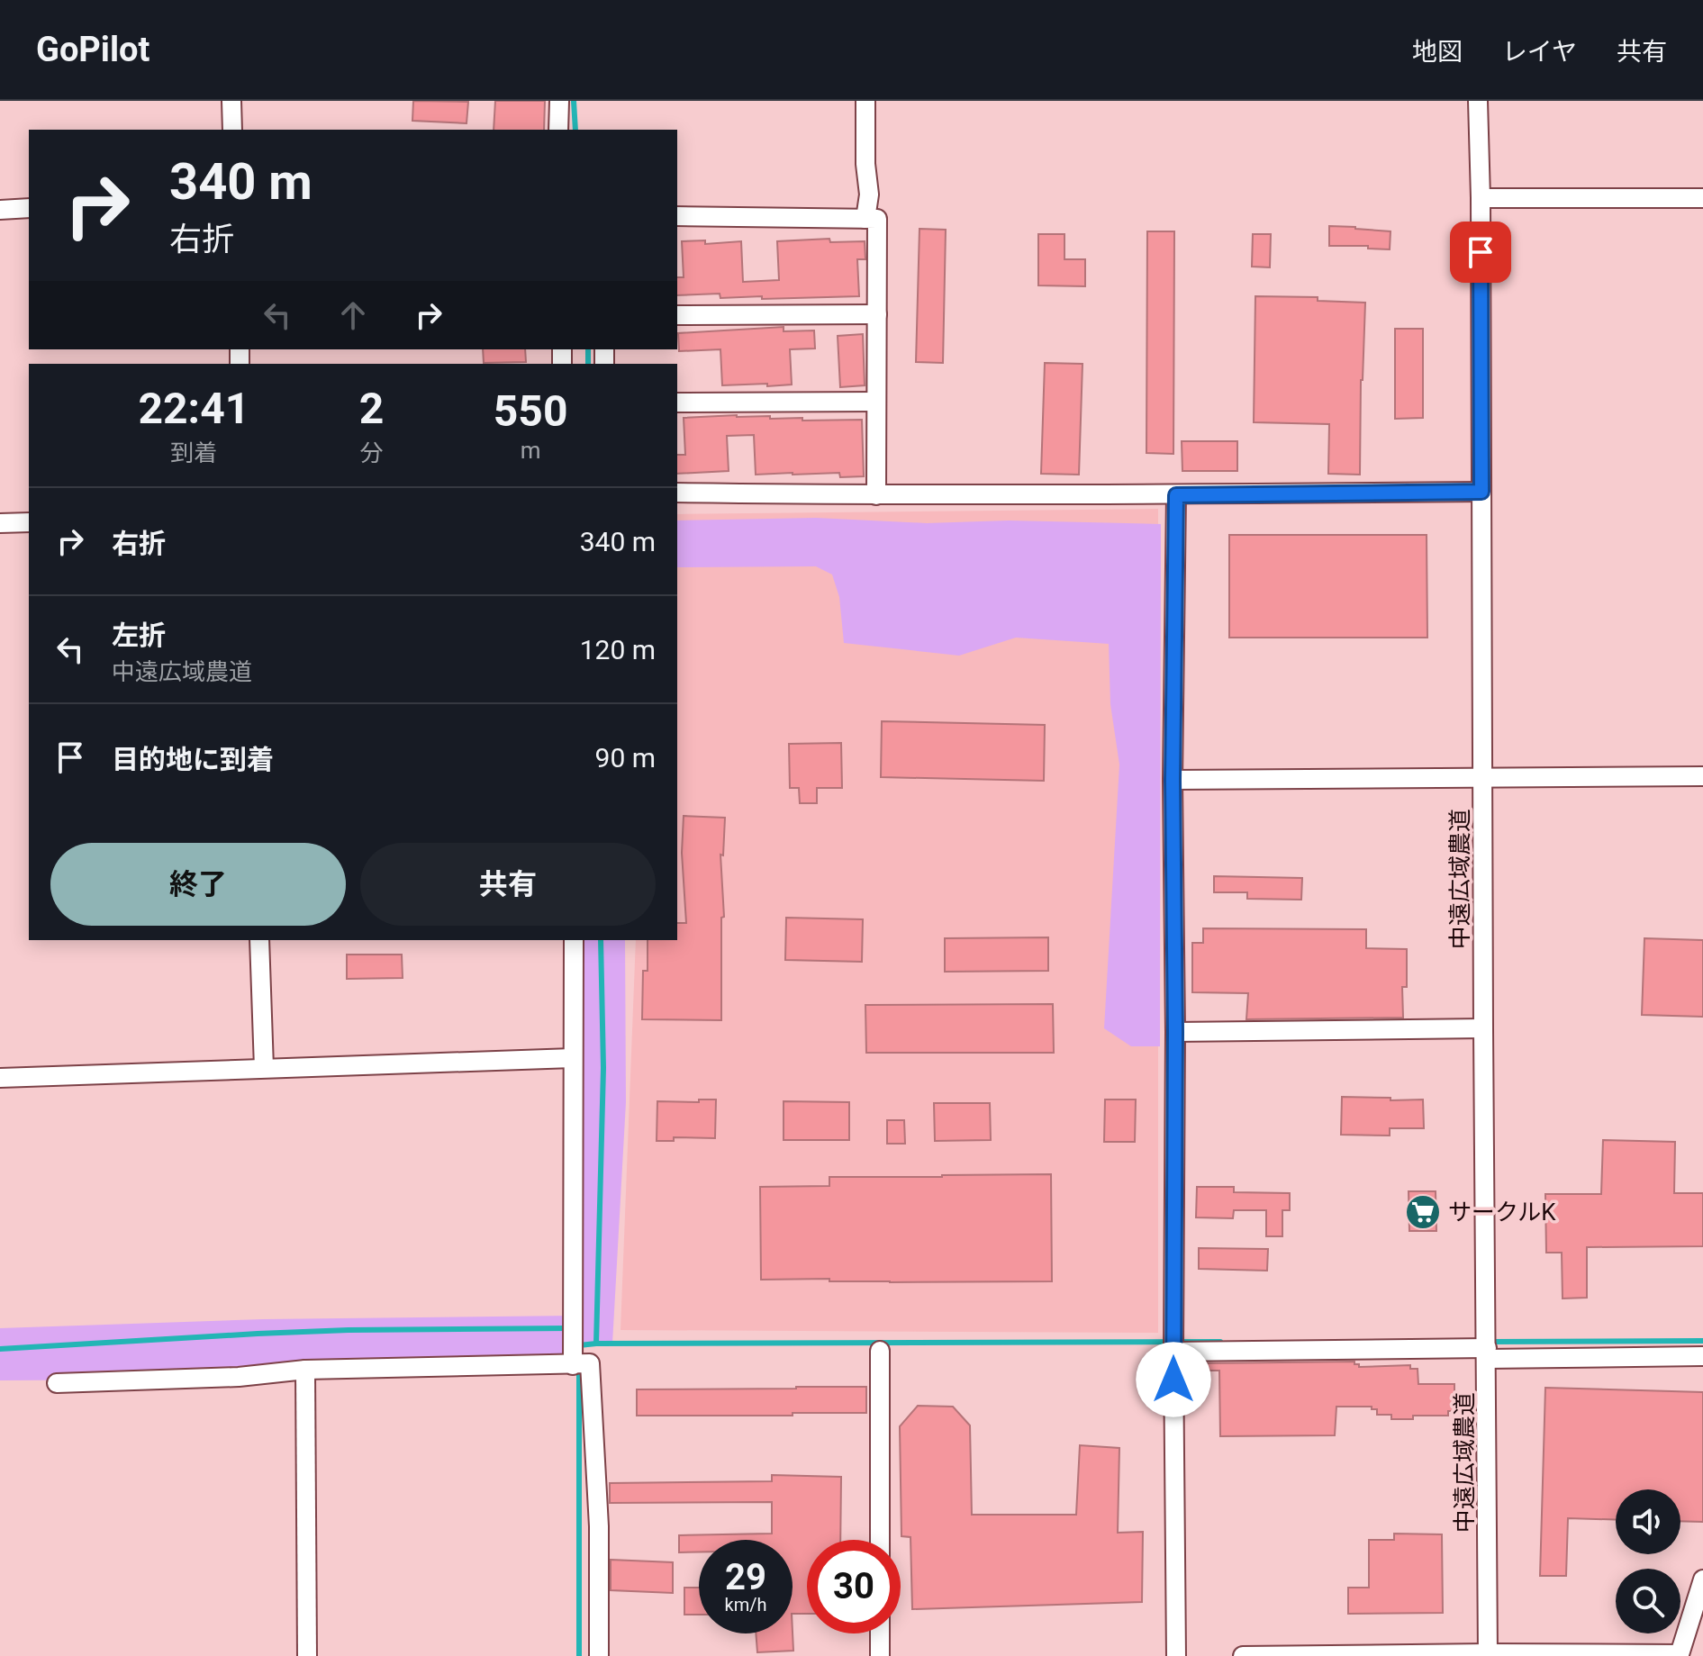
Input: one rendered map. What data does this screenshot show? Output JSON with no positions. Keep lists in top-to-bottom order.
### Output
{
  "streets": {
    "street": ["中遠広域農道"]
  },
  "places": {
    "supermarket": ["サークルK"]
  },
  "page": {
    "header": "GoPilot",
    "nav": ["地図", "レイヤ", "共有"],
    "turn": ["340 m", "右折"],
    "eta": [
      "22:41",
      "到着",
      "2",
      "分",
      "550",
      "m"
    ],
    "list": [
      {
        "name": "右折",
        "value": "340 m"
      },
      {
        "name": "左折",
        "note": "中遠広域農道",
        "value": "120 m"
      },
      {
        "name": "目的地に到着",
        "value": "90 m"
      }
    ],
    "buttons": ["終了", "共有"],
    "speed": "29 km/h",
    "limit": "30"
  }
}
